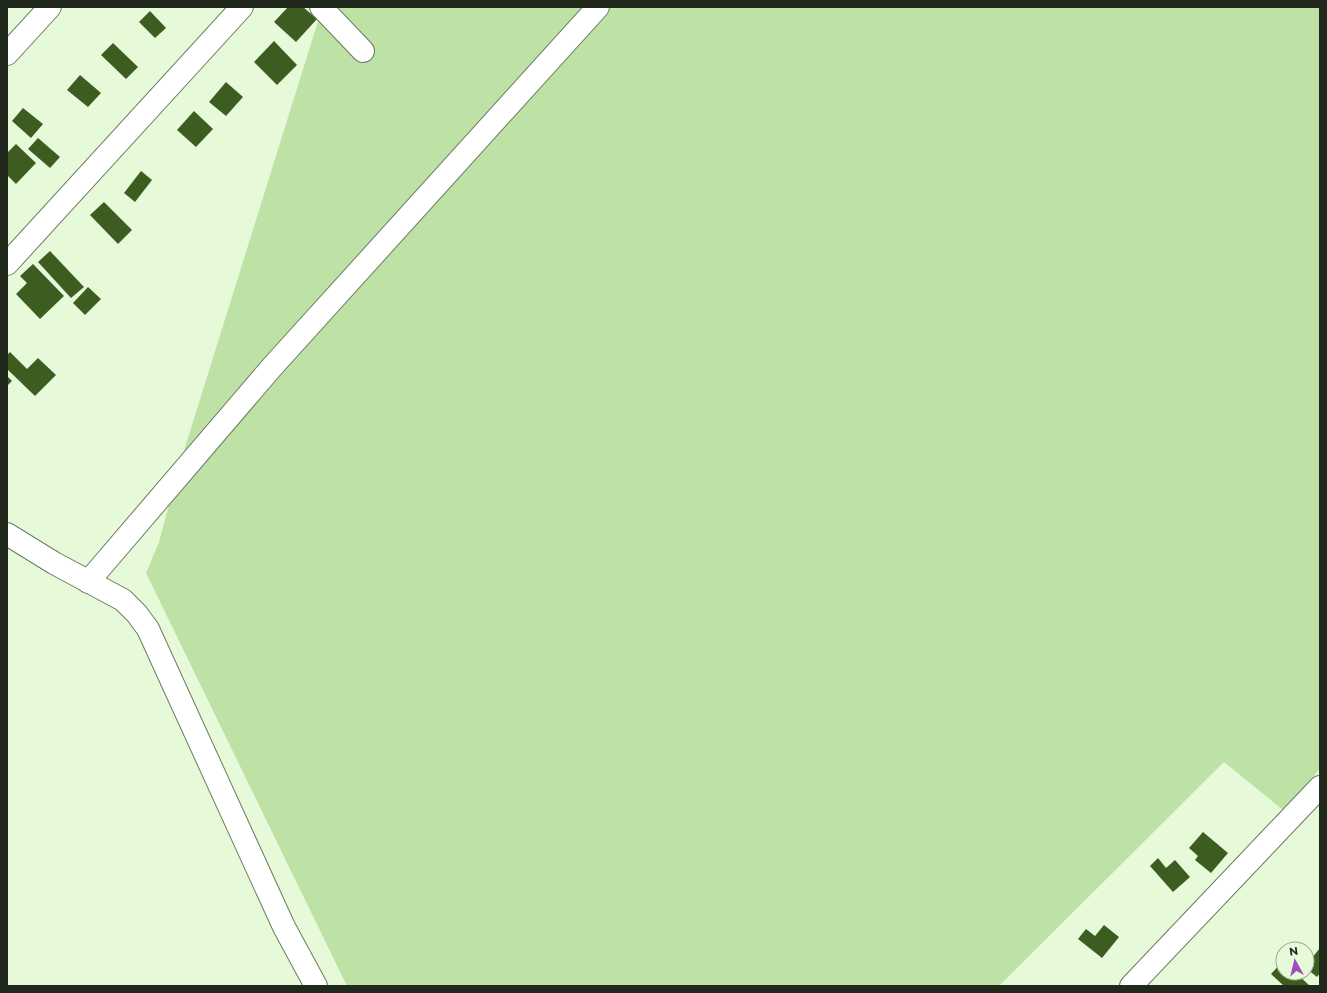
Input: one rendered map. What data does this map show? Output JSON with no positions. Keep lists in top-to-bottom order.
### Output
{
  "north": "top"
}
